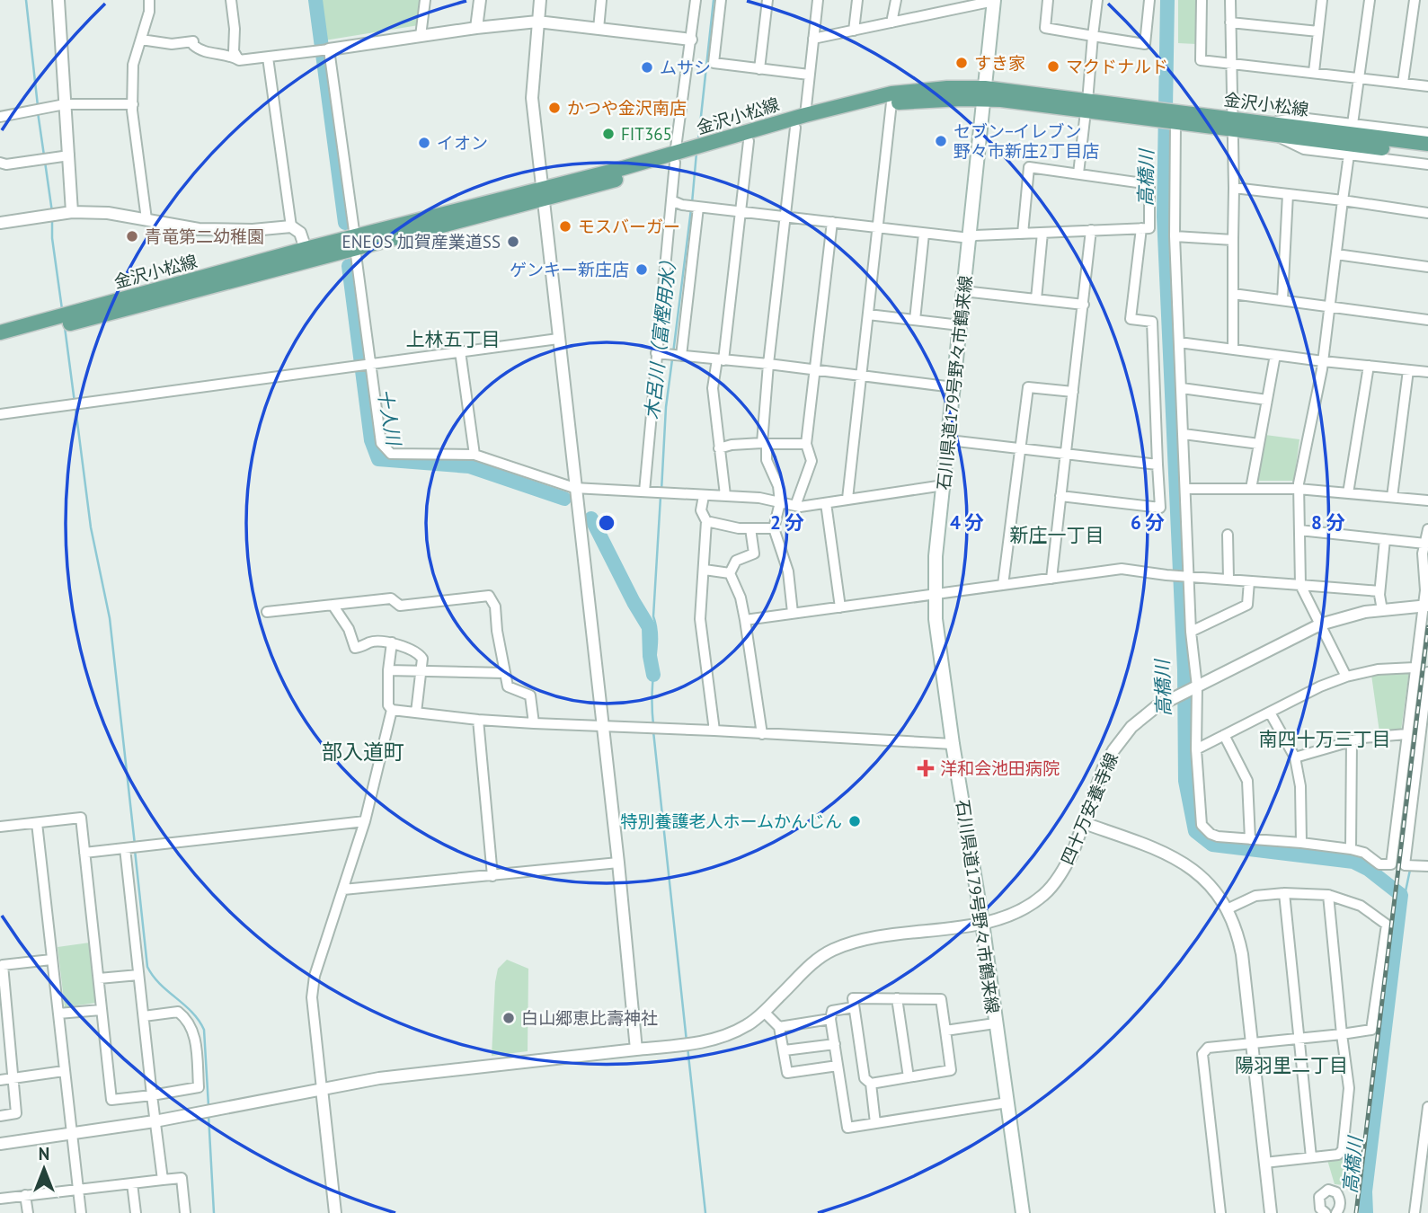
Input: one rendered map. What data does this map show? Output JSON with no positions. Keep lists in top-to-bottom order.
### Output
{
  "streets": {
    "main road": ["金沢小松線", "石川県道179号野々市鶴来線"],
    "street": ["四十万安養寺線"]
  },
  "crossings": [
    ["金沢小松線", "石川県道179号野々市鶴来線"],
    ["石川県道179号野々市鶴来線", "四十万安養寺線"]
  ],
  "districts": [
    "上林五丁目",
    "新庄一丁目",
    "南四十万三丁目",
    "部入道町",
    "陽羽里二丁目"
  ],
  "water": ["高橋川", "木呂川（富樫用水）", "十人川"],
  "places": {
    "other": [
      "すき家",
      "マクドナルド",
      "ムサシ",
      "かつや金沢南店",
      "FIT365",
      "セブン−イレブン 野々市新庄2丁目店",
      "イオン",
      "モスバーガー",
      "青竜第二幼稚園",
      "ENEOS 加賀産業道SS",
      "ゲンキー新庄店",
      "特別養護老人ホームかんじん",
      "白山郷恵比壽神社"
    ],
    "health": ["洋和会池田病院"]
  },
  "north": "top",
  "rings": [
    "2 分",
    "4 分",
    "6 分",
    "8 分"
  ]
}
